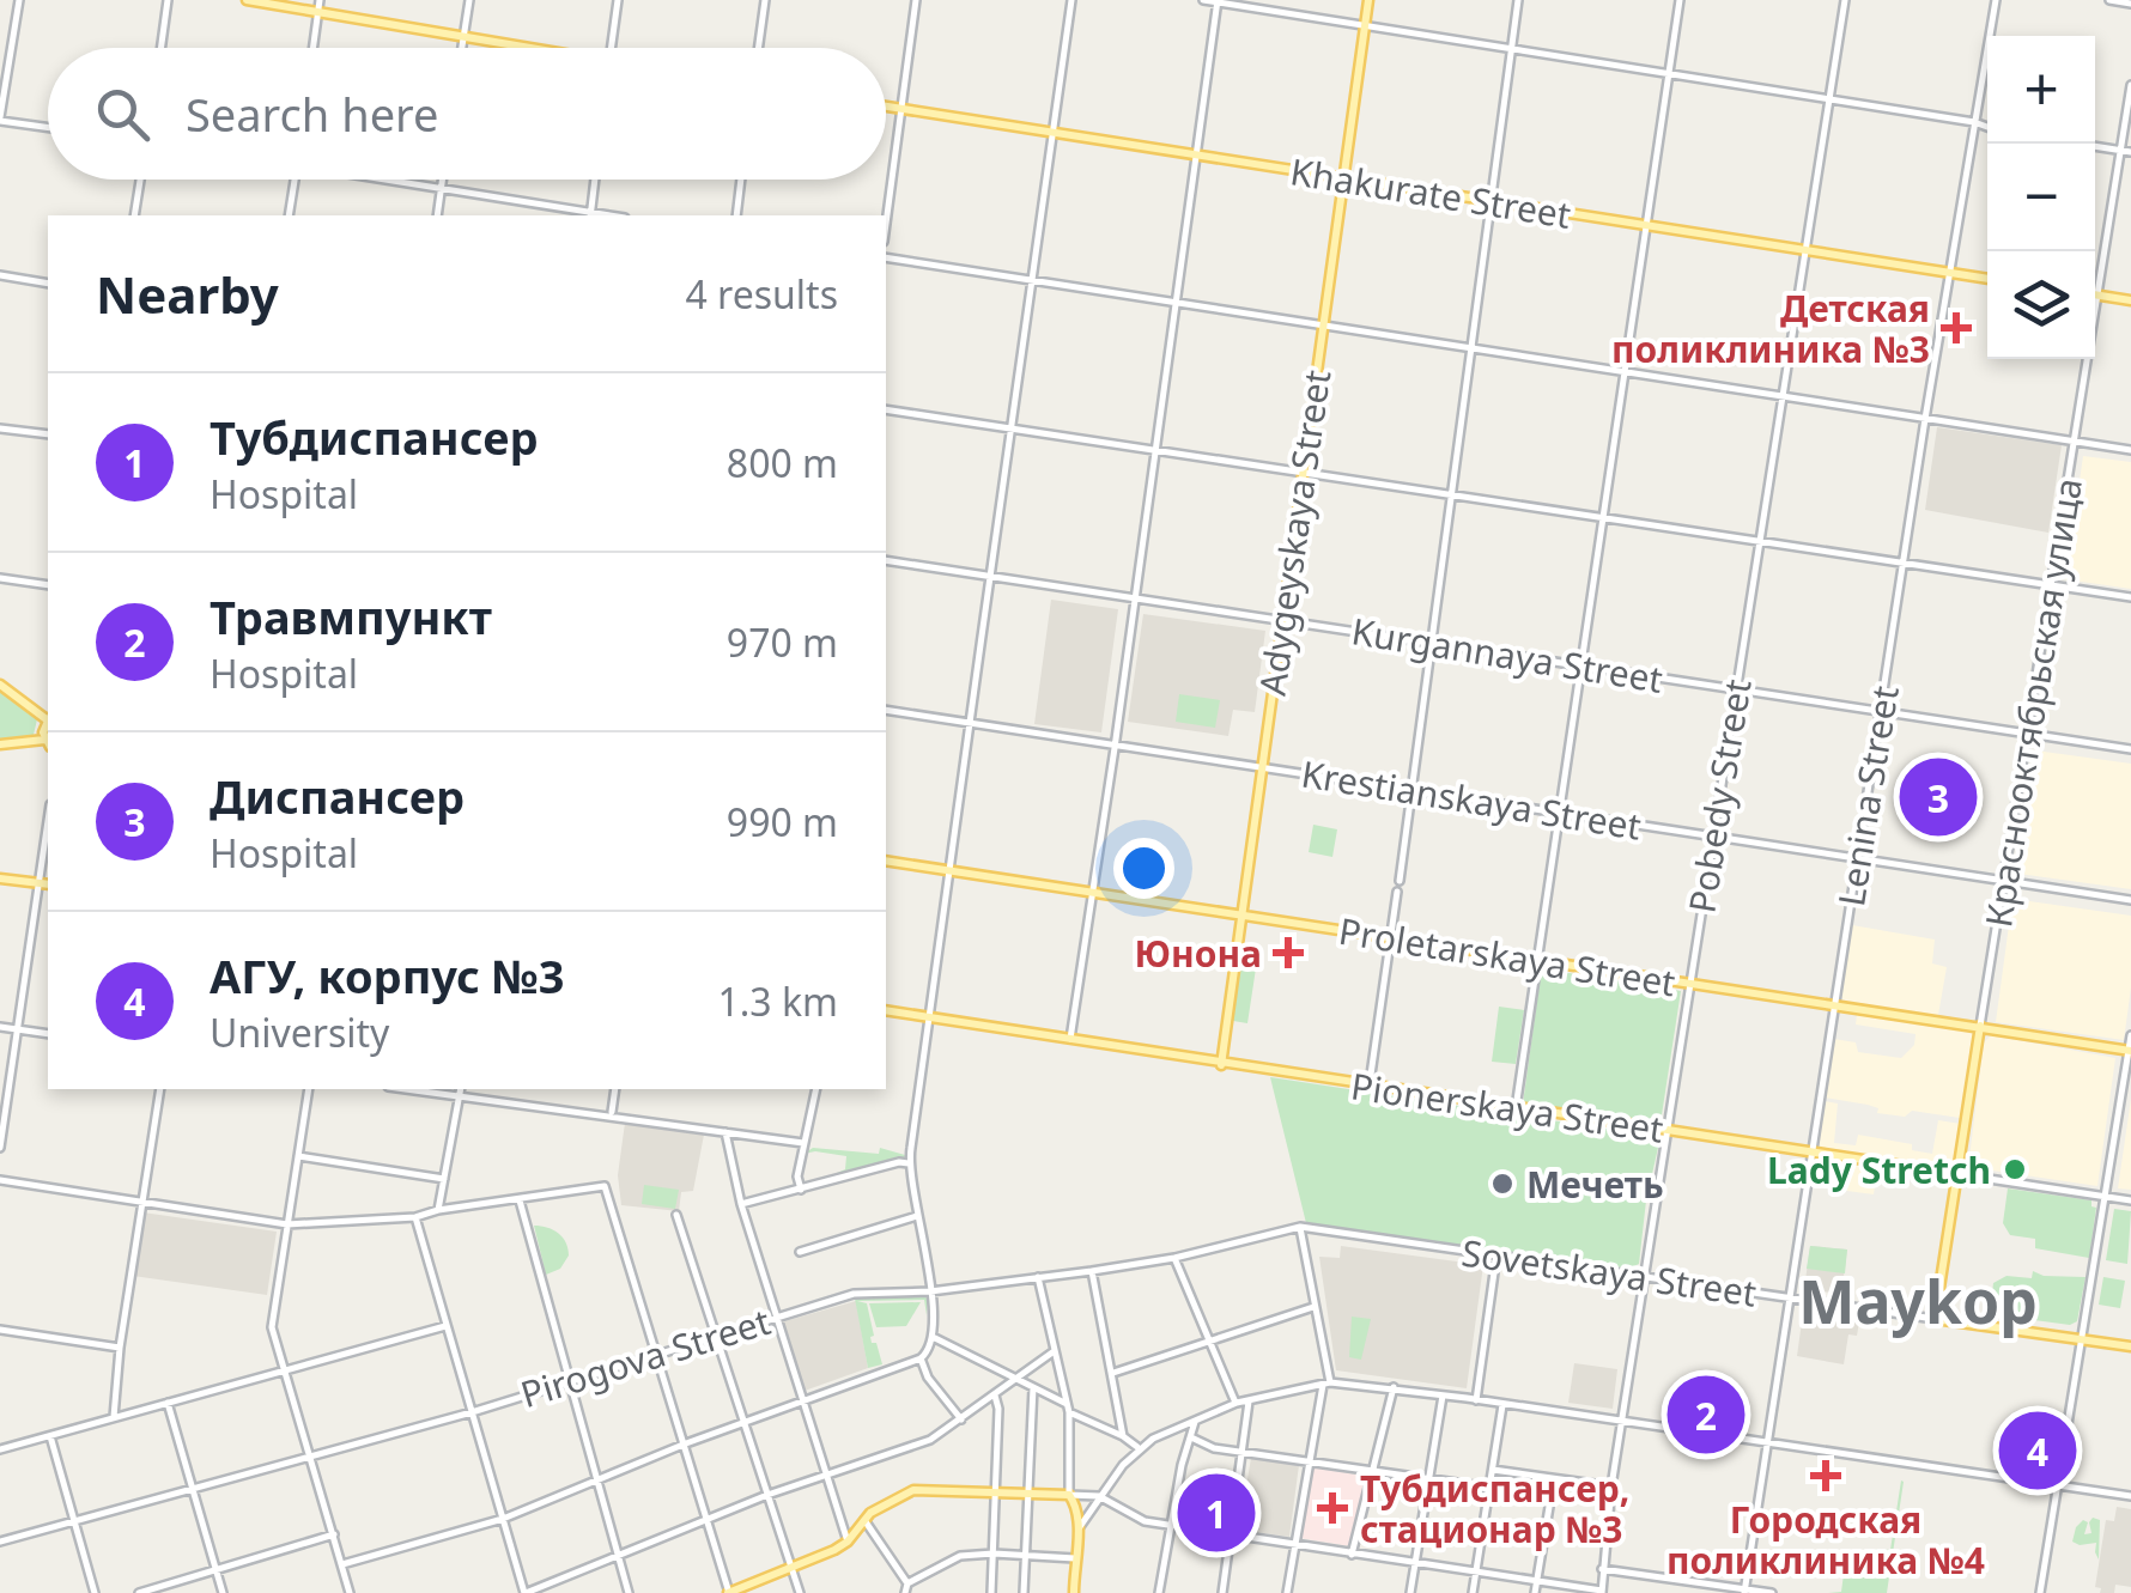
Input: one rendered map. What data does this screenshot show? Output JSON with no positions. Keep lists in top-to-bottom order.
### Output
{
  "streets": {
    "main road": [
      "Khakurate Street",
      "Adygeyskaya Street",
      "Краснооктябрьская улица",
      "Proletarskaya Street",
      "Pionerskaya Street",
      "Sovetskaya Street"
    ],
    "street": [
      "Kurgannaya Street",
      "Pobedy Street",
      "Lenina Street",
      "Krestianskaya Street",
      "Pirogova Street"
    ]
  },
  "crossings": [
    ["Khakurate Street", "Adygeyskaya Street"],
    ["Khakurate Street", "Pobedy Street"],
    ["Khakurate Street", "Lenina Street"],
    ["Adygeyskaya Street", "Kurgannaya Street"],
    ["Adygeyskaya Street", "Krestianskaya Street"],
    ["Adygeyskaya Street", "Proletarskaya Street"],
    ["Adygeyskaya Street", "Pionerskaya Street"],
    ["Kurgannaya Street", "Краснооктябрьская улица"],
    ["Kurgannaya Street", "Pobedy Street"],
    ["Kurgannaya Street", "Lenina Street"],
    ["Краснооктябрьская улица", "Krestianskaya Street"],
    ["Краснооктябрьская улица", "Proletarskaya Street"],
    ["Краснооктябрьская улица", "Pionerskaya Street"],
    ["Краснооктябрьская улица", "Sovetskaya Street"],
    ["Pobedy Street", "Krestianskaya Street"],
    ["Pobedy Street", "Proletarskaya Street"],
    ["Pobedy Street", "Pionerskaya Street"],
    ["Pobedy Street", "Sovetskaya Street"],
    ["Lenina Street", "Krestianskaya Street"],
    ["Lenina Street", "Proletarskaya Street"],
    ["Lenina Street", "Pionerskaya Street"],
    ["Lenina Street", "Sovetskaya Street"],
    ["Sovetskaya Street", "Pirogova Street"]
  ],
  "districts": ["Maykop"],
  "places": {
    "health": [
      "Детская поликлиника №3",
      "Юнона",
      "Городская поликлиника №4",
      "Тубдиспансер, стационар №3"
    ],
    "other": ["Lady Stretch", "Мечеть"]
  },
  "page": {
    "map_buttons": ["+", "−"],
    "search": "Search here",
    "heading": ["Nearby", "4 results"],
    "list": [
      {
        "mark": "1",
        "name": "Тубдиспансер",
        "note": "Hospital",
        "value": "800 m"
      },
      {
        "mark": "2",
        "name": "Травмпункт",
        "note": "Hospital",
        "value": "970 m"
      },
      {
        "mark": "3",
        "name": "Диспансер",
        "note": "Hospital",
        "value": "990 m"
      },
      {
        "mark": "4",
        "name": "АГУ, корпус №3",
        "note": "University",
        "value": "1.3 km"
      }
    ],
    "pins": [
      "3",
      "2",
      "4",
      "1"
    ]
  }
}
